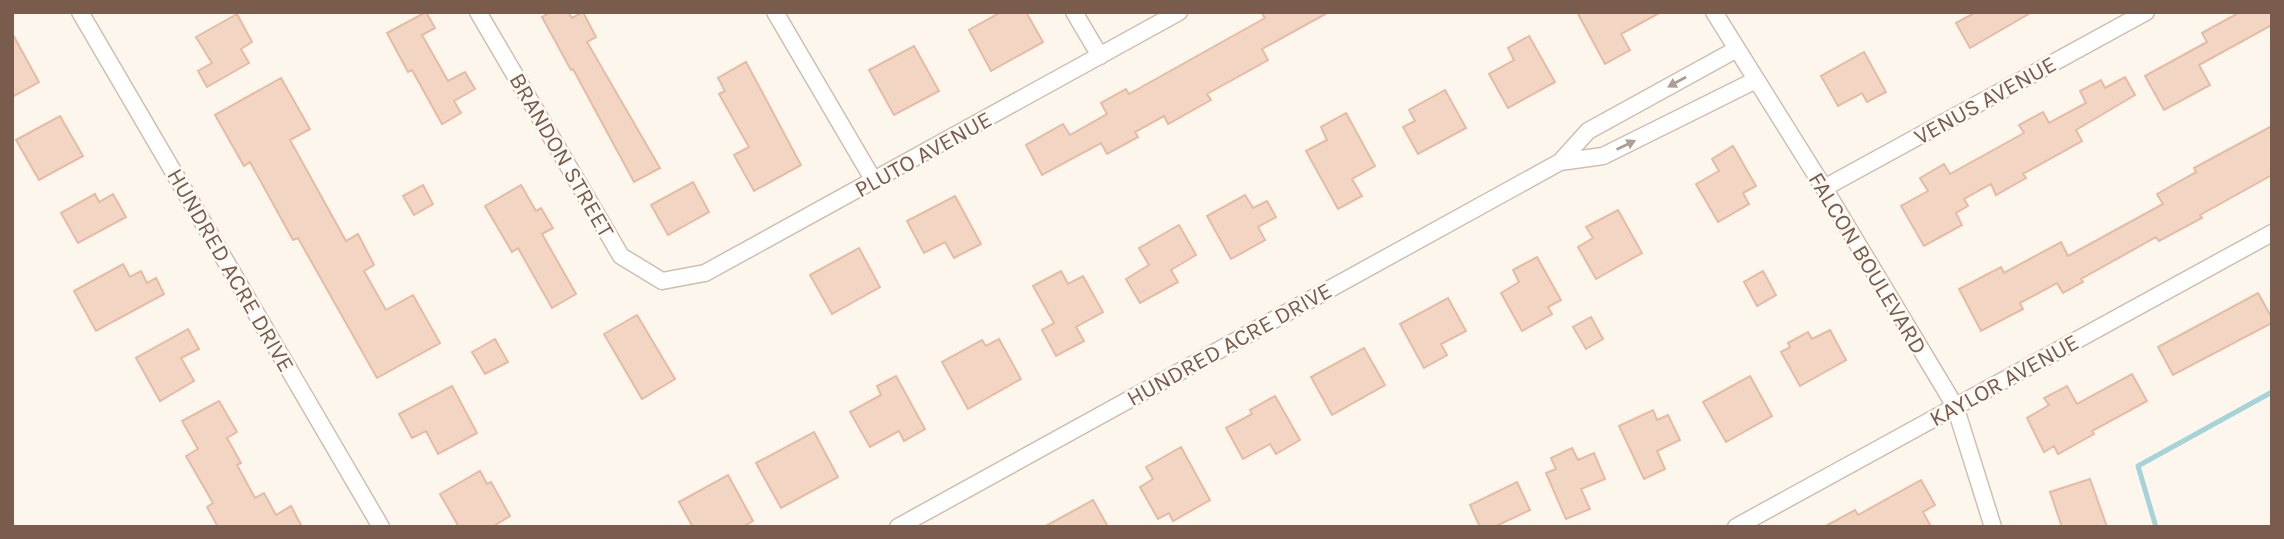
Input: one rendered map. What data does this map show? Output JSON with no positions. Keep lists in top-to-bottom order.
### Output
{
  "streets": {
    "street": [
      "VENUS AVENUE",
      "PLUTO AVENUE",
      "BRANDON STREET",
      "FALCON BOULEVARD",
      "HUNDRED ACRE DRIVE",
      "KAYLOR AVENUE"
    ]
  },
  "crossings": [
    ["VENUS AVENUE", "FALCON BOULEVARD"],
    ["PLUTO AVENUE", "BRANDON STREET"],
    ["FALCON BOULEVARD", "HUNDRED ACRE DRIVE"],
    ["FALCON BOULEVARD", "KAYLOR AVENUE"]
  ]
}
